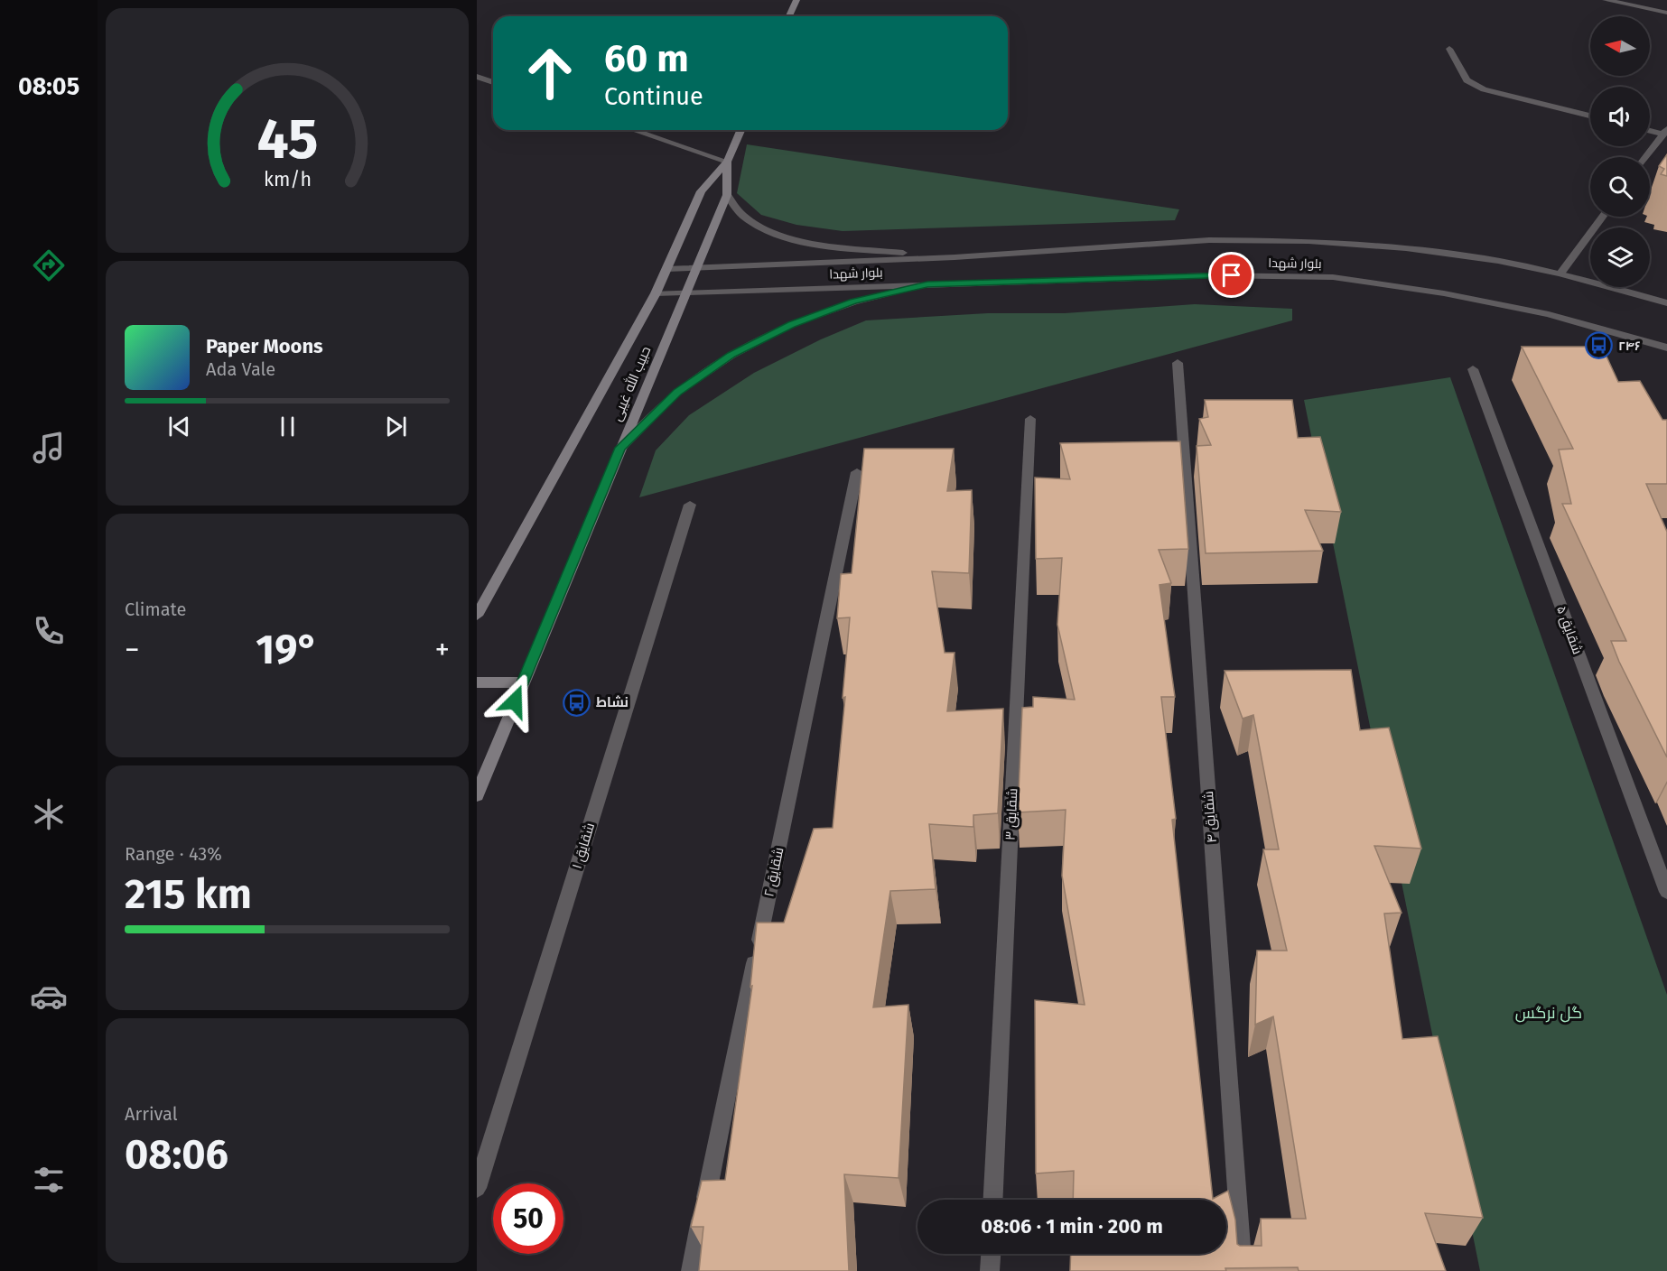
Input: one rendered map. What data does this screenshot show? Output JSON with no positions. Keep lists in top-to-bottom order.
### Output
{
  "streets": {
    "main road": ["حبیب الله غیبی"],
    "street": [
      "بلوار شهدا",
      "شقایق ۵",
      "شقایق ۳",
      "شقایق ۴",
      "شقایق ۱",
      "شقایق ۲"
    ]
  },
  "crossings": [
    ["بلوار شهدا", "حبیب الله غیبی"]
  ],
  "parks": ["گل نرگس"],
  "places": {
    "bus stop": ["۲۴۶", "نشاط"]
  },
  "north": "left",
  "page": {
    "tabs": "08:05",
    "turn": ["60 m", "Continue"],
    "song": ["Paper Moons", "Ada Vale"],
    "tile": [
      "Climate",
      ["Range · 43%", "215 km"],
      ["Arrival", "08:06"]
    ],
    "heat": ["−", "19°", "+"],
    "limit": "50",
    "trip": "08:06 · 1 min · 200 m",
    "gauge": ["45", "km/h"]
  }
}
